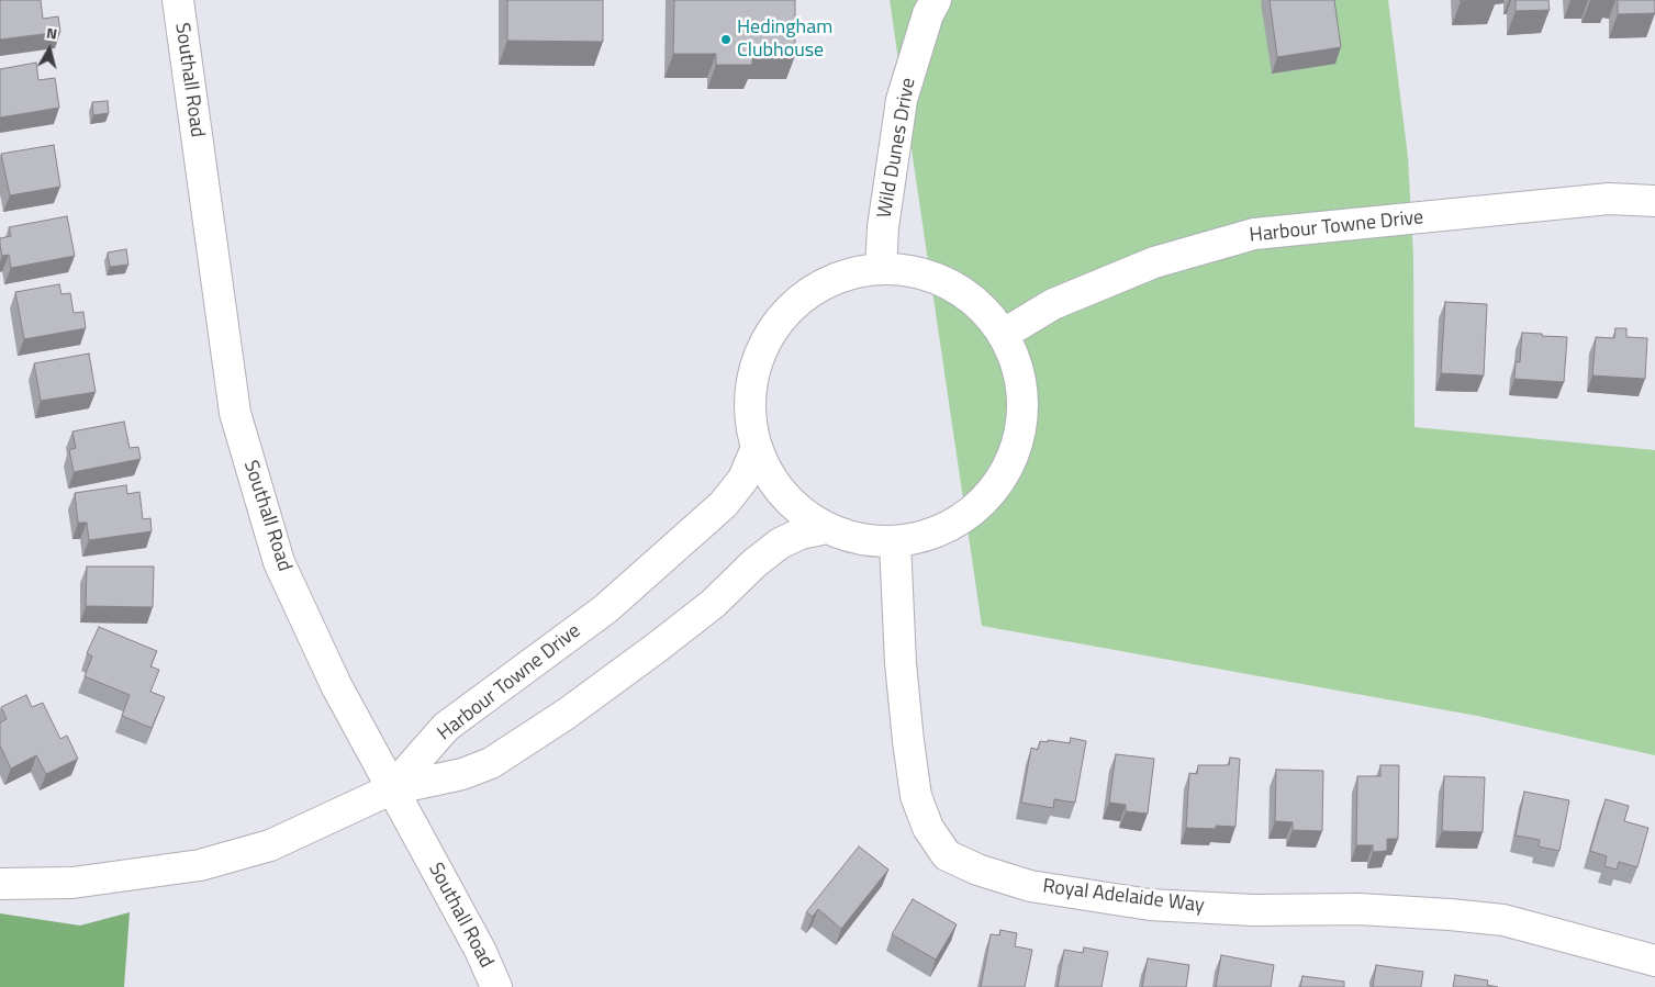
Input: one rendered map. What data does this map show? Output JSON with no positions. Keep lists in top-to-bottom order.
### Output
{
  "streets": {
    "street": [
      "Southall Road",
      "Wild Dunes Drive",
      "Harbour Towne Drive",
      "Royal Adelaide Way"
    ]
  },
  "crossings": [
    ["Southall Road", "Harbour Towne Drive"]
  ],
  "places": ["Hedingham Clubhouse"],
  "north": "top"
}
